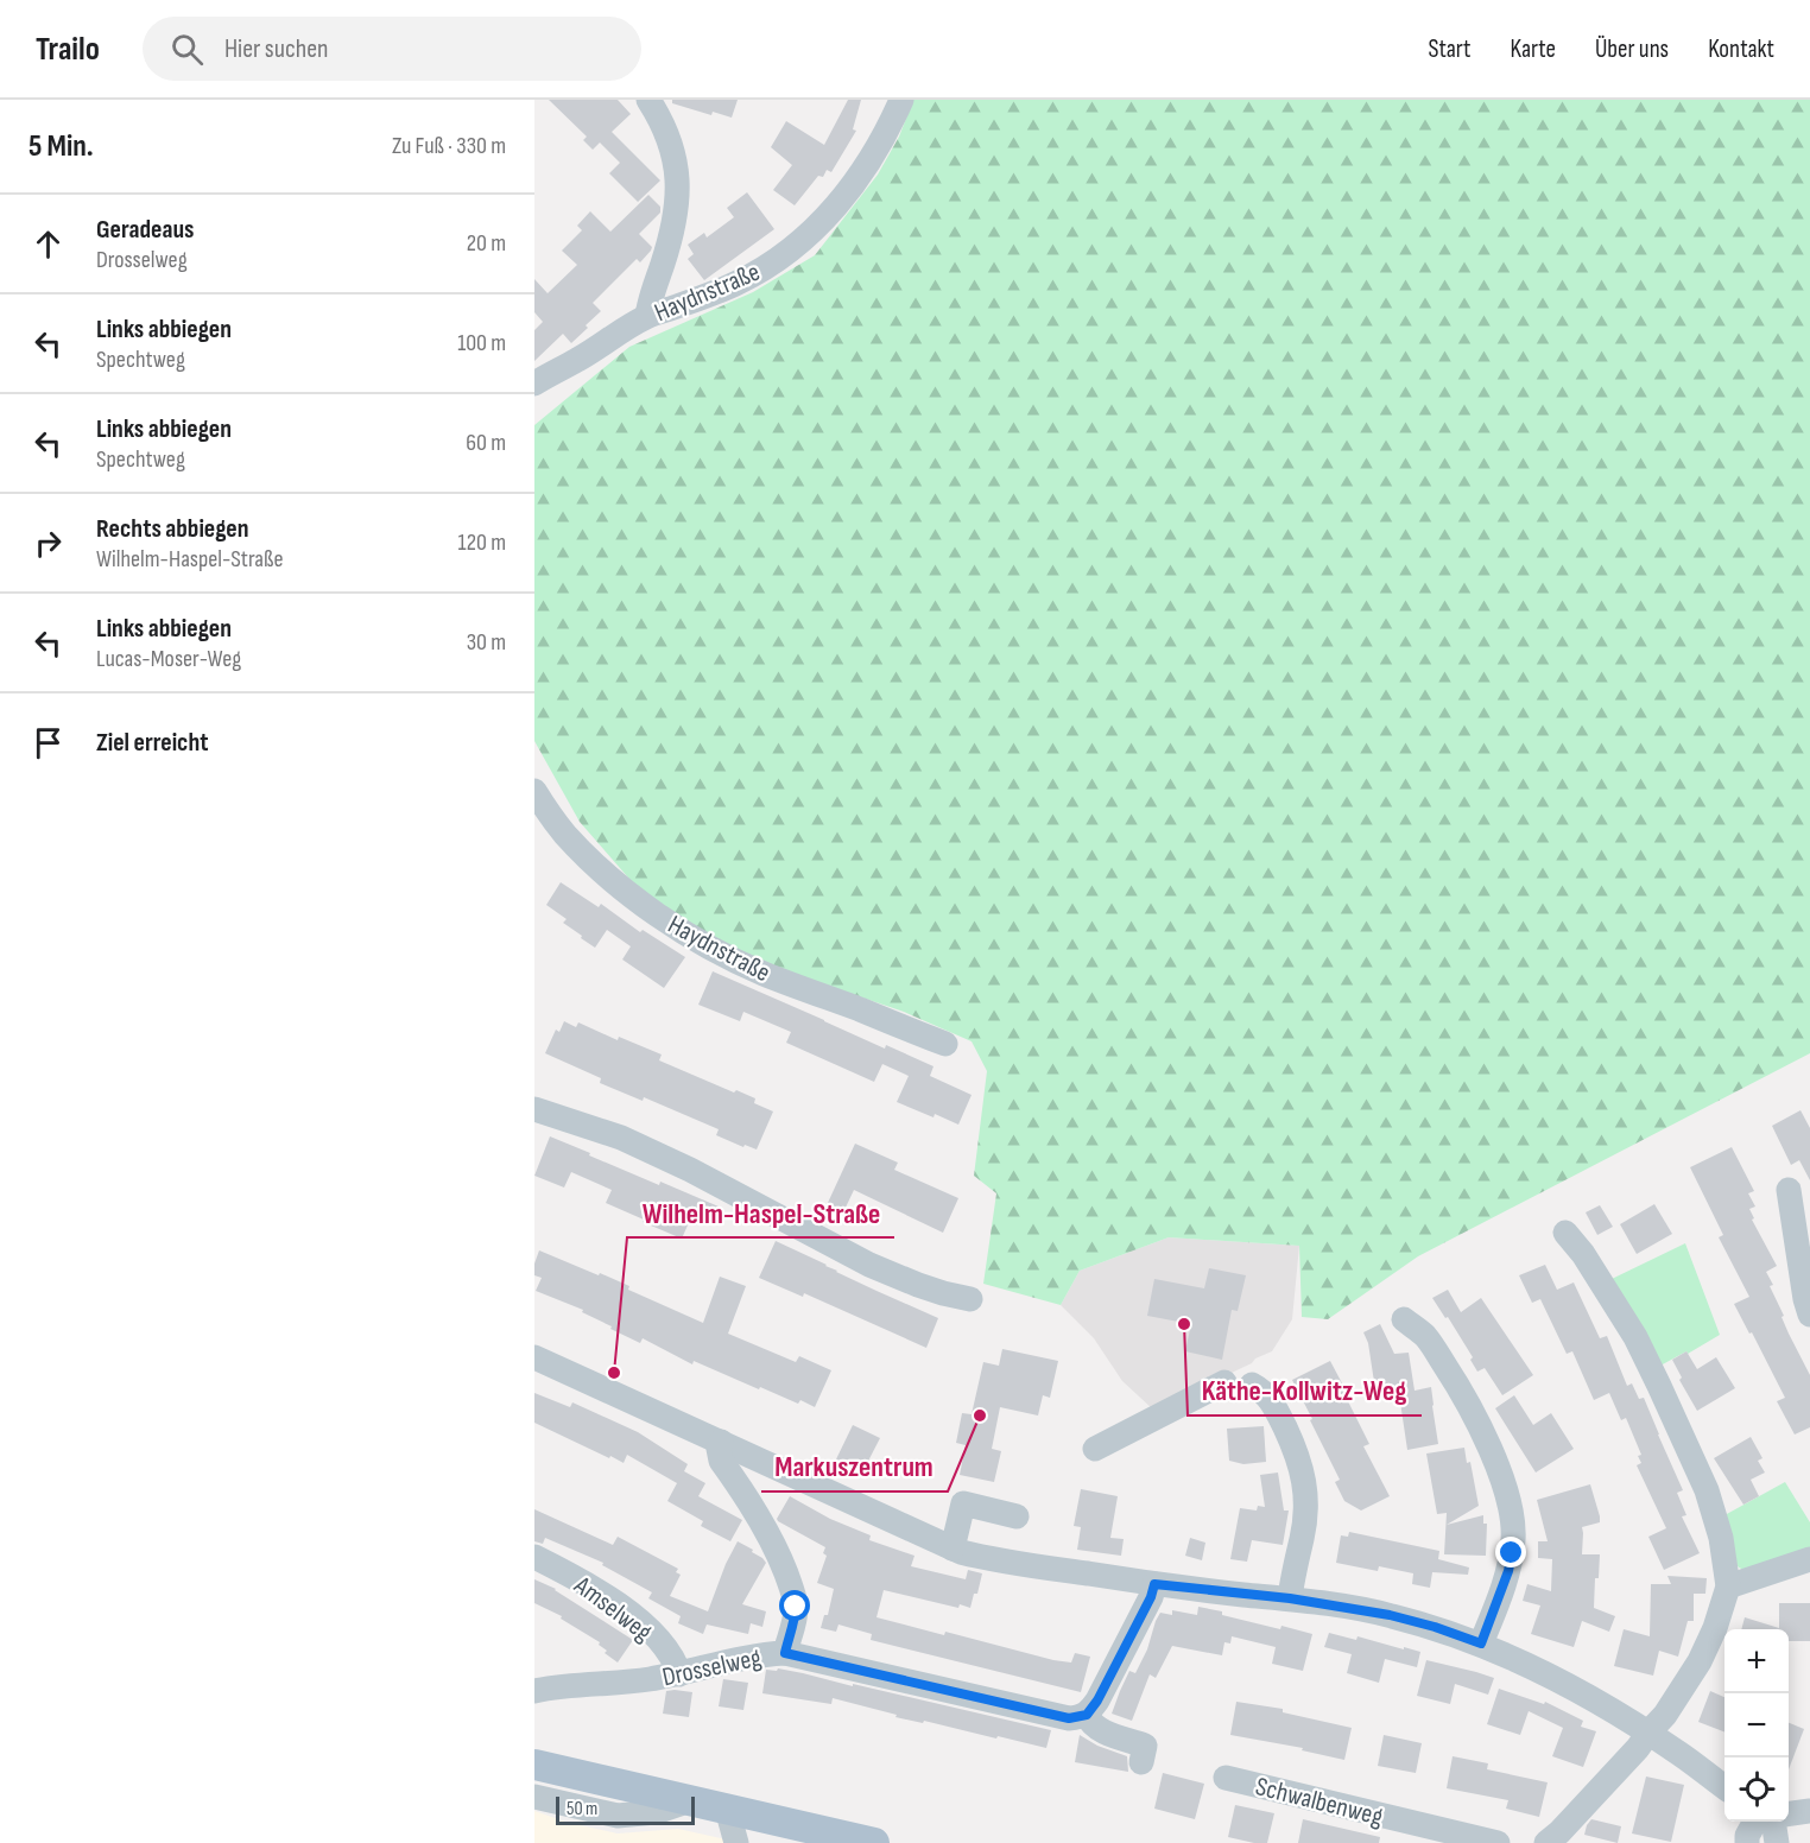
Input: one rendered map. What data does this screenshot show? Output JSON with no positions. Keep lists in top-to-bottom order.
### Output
{
  "streets": {
    "street": [
      "Haydnstraße",
      "Amselweg",
      "Drosselweg",
      "Schwalbenweg"
    ]
  },
  "crossings": [
    ["Amselweg", "Drosselweg"]
  ],
  "places": ["Käthe-Kollwitz-Weg", "Wilhelm-Haspel-Straße", "Markuszentrum"],
  "scale_bar": "50 m",
  "page": {
    "header": "Trailo",
    "search": "Hier suchen",
    "nav": [
      "Start",
      "Karte",
      "Über uns",
      "Kontakt"
    ],
    "heading": ["5 Min.", "Zu Fuß · 330 m"],
    "list": [
      ["Geradeaus", "Drosselweg", "20 m"],
      ["Links abbiegen", "Spechtweg", "100 m"],
      ["Links abbiegen", "Spechtweg", "60 m"],
      ["Rechts abbiegen", "Wilhelm-Haspel-Straße", "120 m"],
      ["Links abbiegen", "Lucas-Moser-Weg", "30 m"],
      "Ziel erreicht"
    ],
    "map_buttons": ["+", "−"],
    "scale": "50 m"
  }
}
